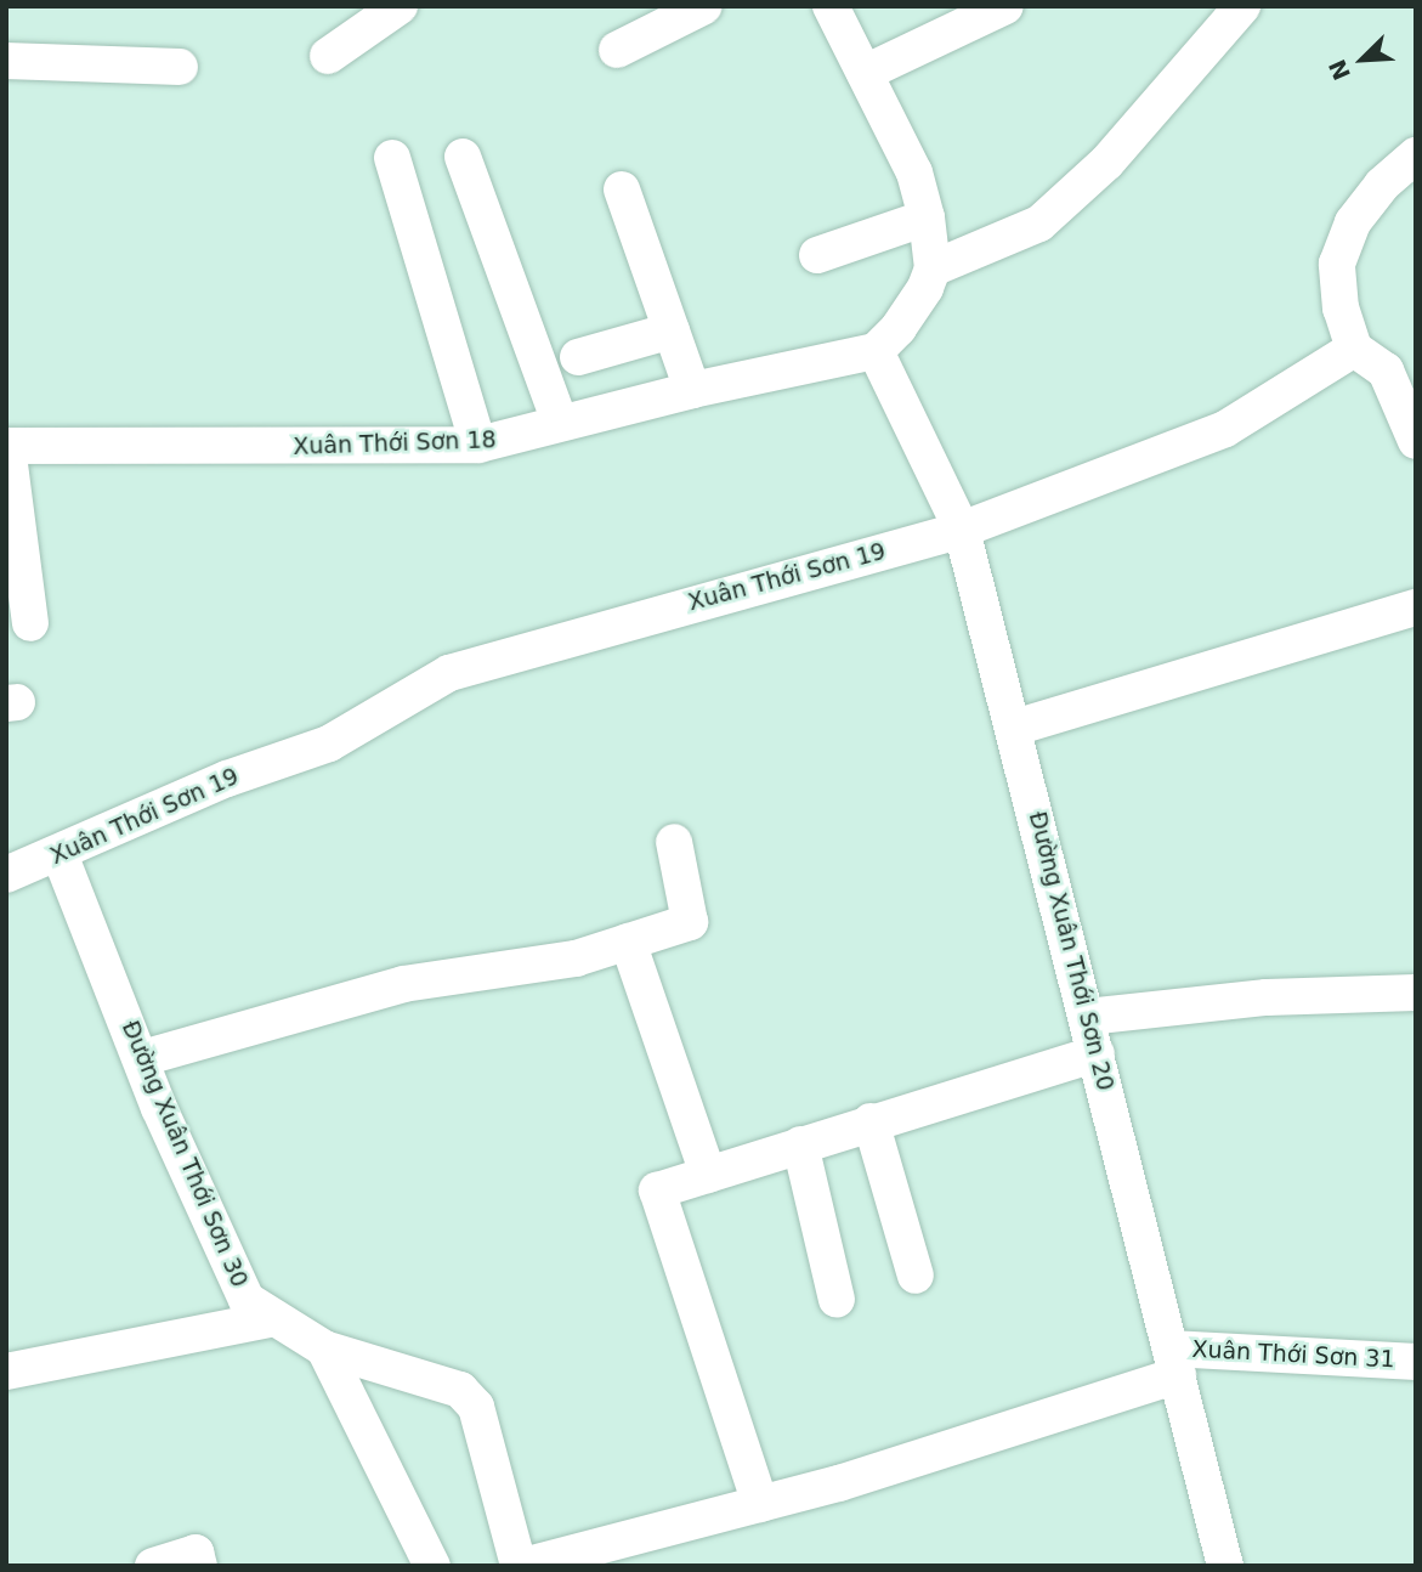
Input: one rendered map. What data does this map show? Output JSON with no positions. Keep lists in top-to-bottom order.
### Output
{
  "streets": {
    "street": [
      "Xuân Thới Sơn 18",
      "Xuân Thới Sơn 19",
      "Đường Xuân Thới Sơn 20",
      "Đường Xuân Thới Sơn 30",
      "Xuân Thới Sơn 31"
    ]
  },
  "crossings": [
    ["Xuân Thới Sơn 18", "Đường Xuân Thới Sơn 20"],
    ["Xuân Thới Sơn 19", "Đường Xuân Thới Sơn 20"],
    ["Xuân Thới Sơn 19", "Đường Xuân Thới Sơn 30"],
    ["Đường Xuân Thới Sơn 20", "Xuân Thới Sơn 31"]
  ],
  "north": "bottom left"
}
